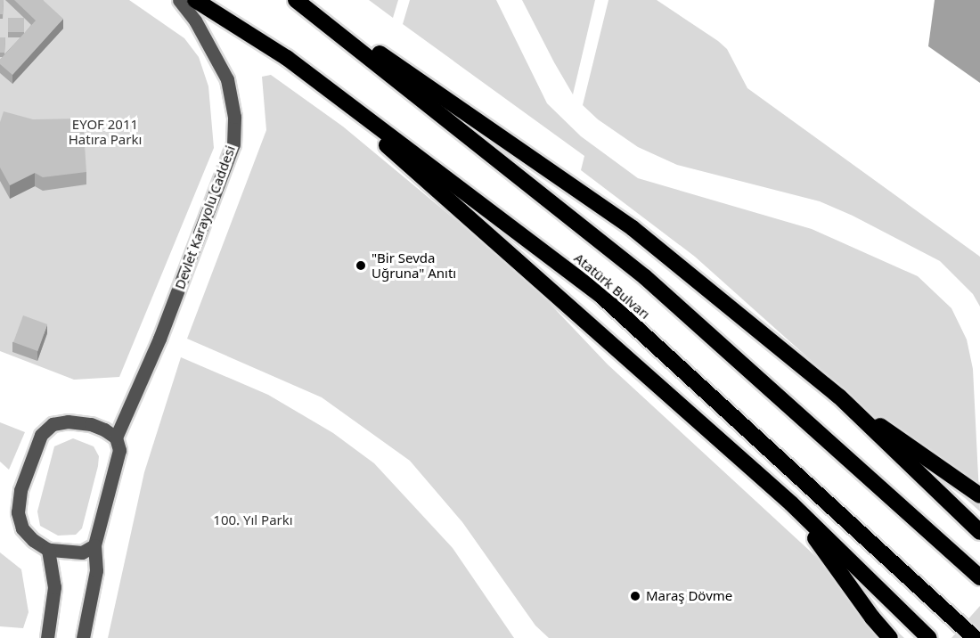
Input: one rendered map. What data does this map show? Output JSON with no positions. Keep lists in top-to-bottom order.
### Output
{
  "streets": {
    "highway": ["Atatürk Bulvarı"],
    "street": ["Devlet Karayolu Caddesi"]
  },
  "parks": ["EYOF 2011 Hatıra Parkı", "100. Yıl Parkı"],
  "places": ["\"Bir Sevda Uğruna\" Anıtı", "Maraş Dövme"]
}
